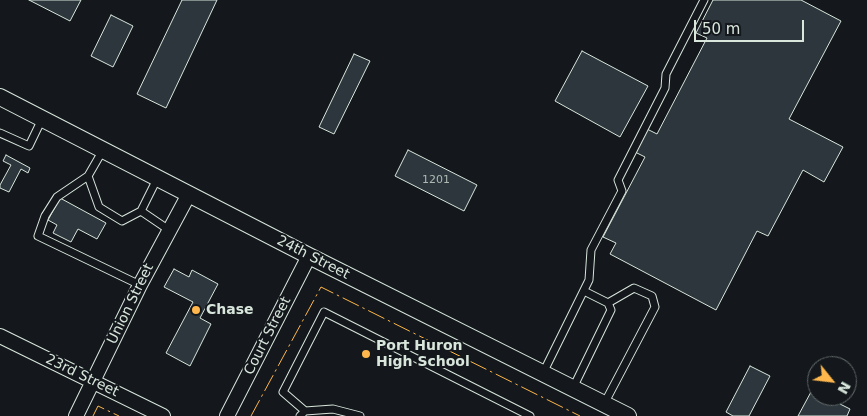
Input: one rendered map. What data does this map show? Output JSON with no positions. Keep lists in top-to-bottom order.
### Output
{
  "streets": {
    "street": [
      "24th Street",
      "Union Street",
      "Court Street",
      "23rd Street"
    ]
  },
  "crossings": [
    ["24th Street", "Union Street"],
    ["24th Street", "Court Street"],
    ["Union Street", "23rd Street"]
  ],
  "places": ["Chase", "Port Huron High School"],
  "house_numbers": ["1201"],
  "scale_bar": "50 m",
  "north": "bottom right"
}
